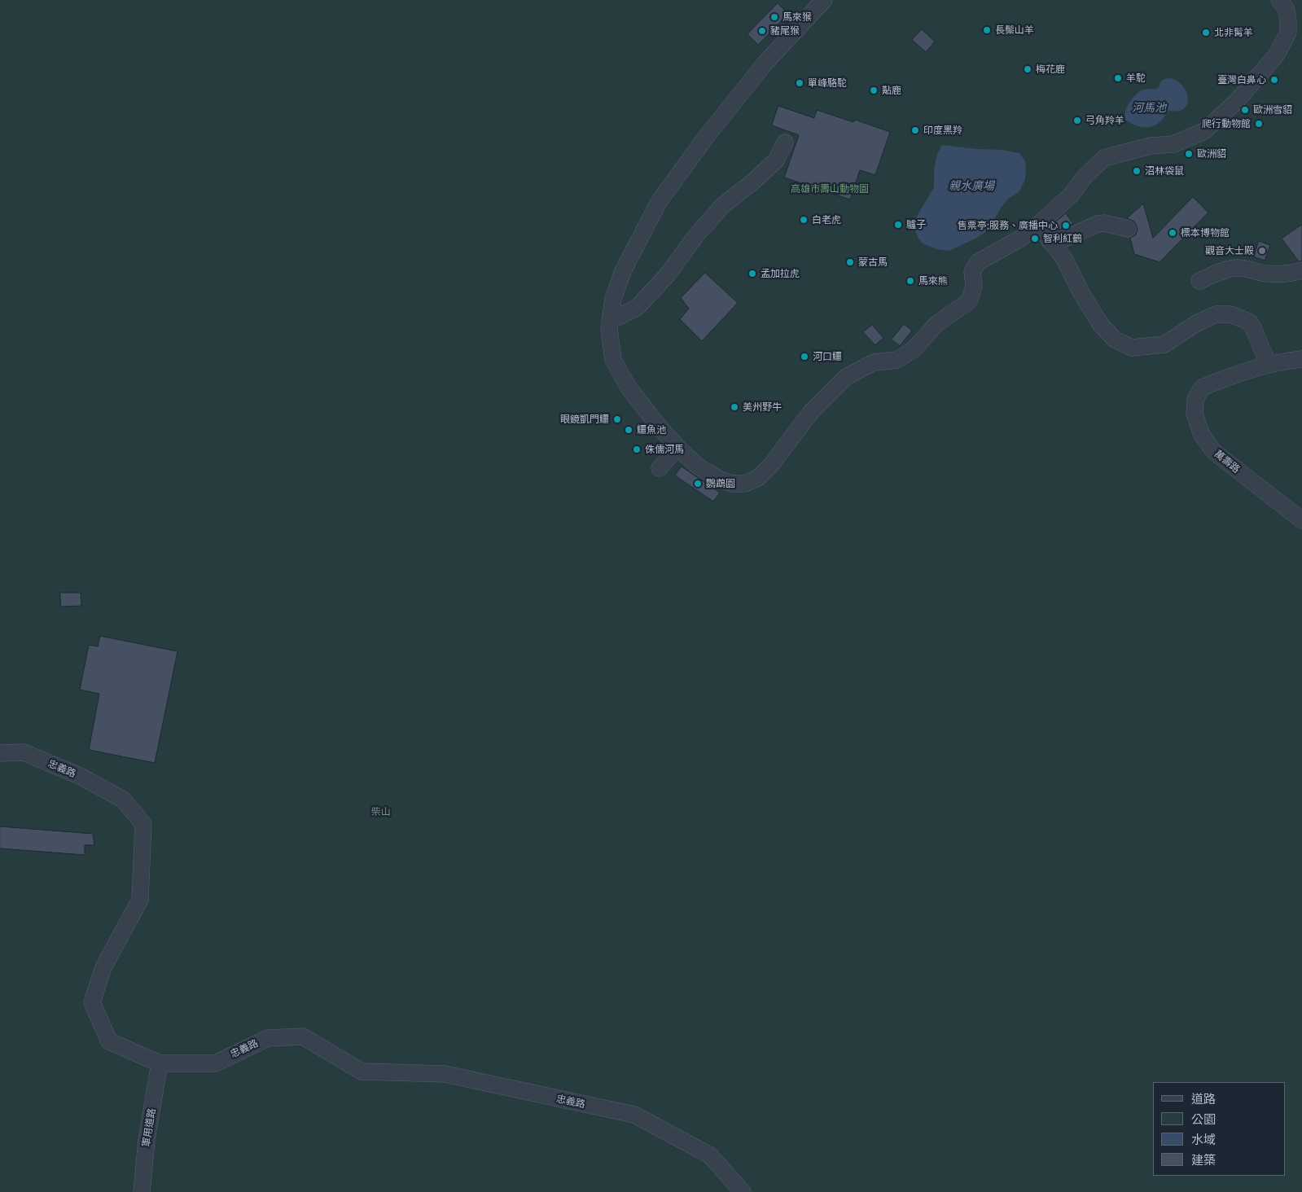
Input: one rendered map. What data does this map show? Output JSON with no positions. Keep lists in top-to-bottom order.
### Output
{
  "streets": {
    "lane": ["萬壽路", "忠義路", "軍用道路"]
  },
  "crossings": [
    ["忠義路", "軍用道路"]
  ],
  "water": ["河馬池", "親水廣場"],
  "parks": ["高雄市壽山動物園", "柴山"],
  "places": [
    "馬來猴",
    "長鬃山羊",
    "豬尾猴",
    "北非髯羊",
    "梅花鹿",
    "羊駝",
    "臺灣白鼻心",
    "單峰駱駝",
    "黇鹿",
    "歐洲雪貂",
    "弓角羚羊",
    "爬行動物館",
    "印度黑羚",
    "歐洲貂",
    "沼林袋鼠",
    "白老虎",
    "驢子",
    "售票亭;服務、廣播中心",
    "標本博物館",
    "智利紅鶴",
    "觀音大士殿",
    "蒙古馬",
    "孟加拉虎",
    "馬來熊",
    "河口鱷",
    "美州野牛",
    "眼鏡凱門鱷",
    "鱷魚池",
    "侏儒河馬",
    "鸚鵡園"
  ],
  "legend": [
    "道路",
    "公園",
    "水域",
    "建築"
  ]
}
